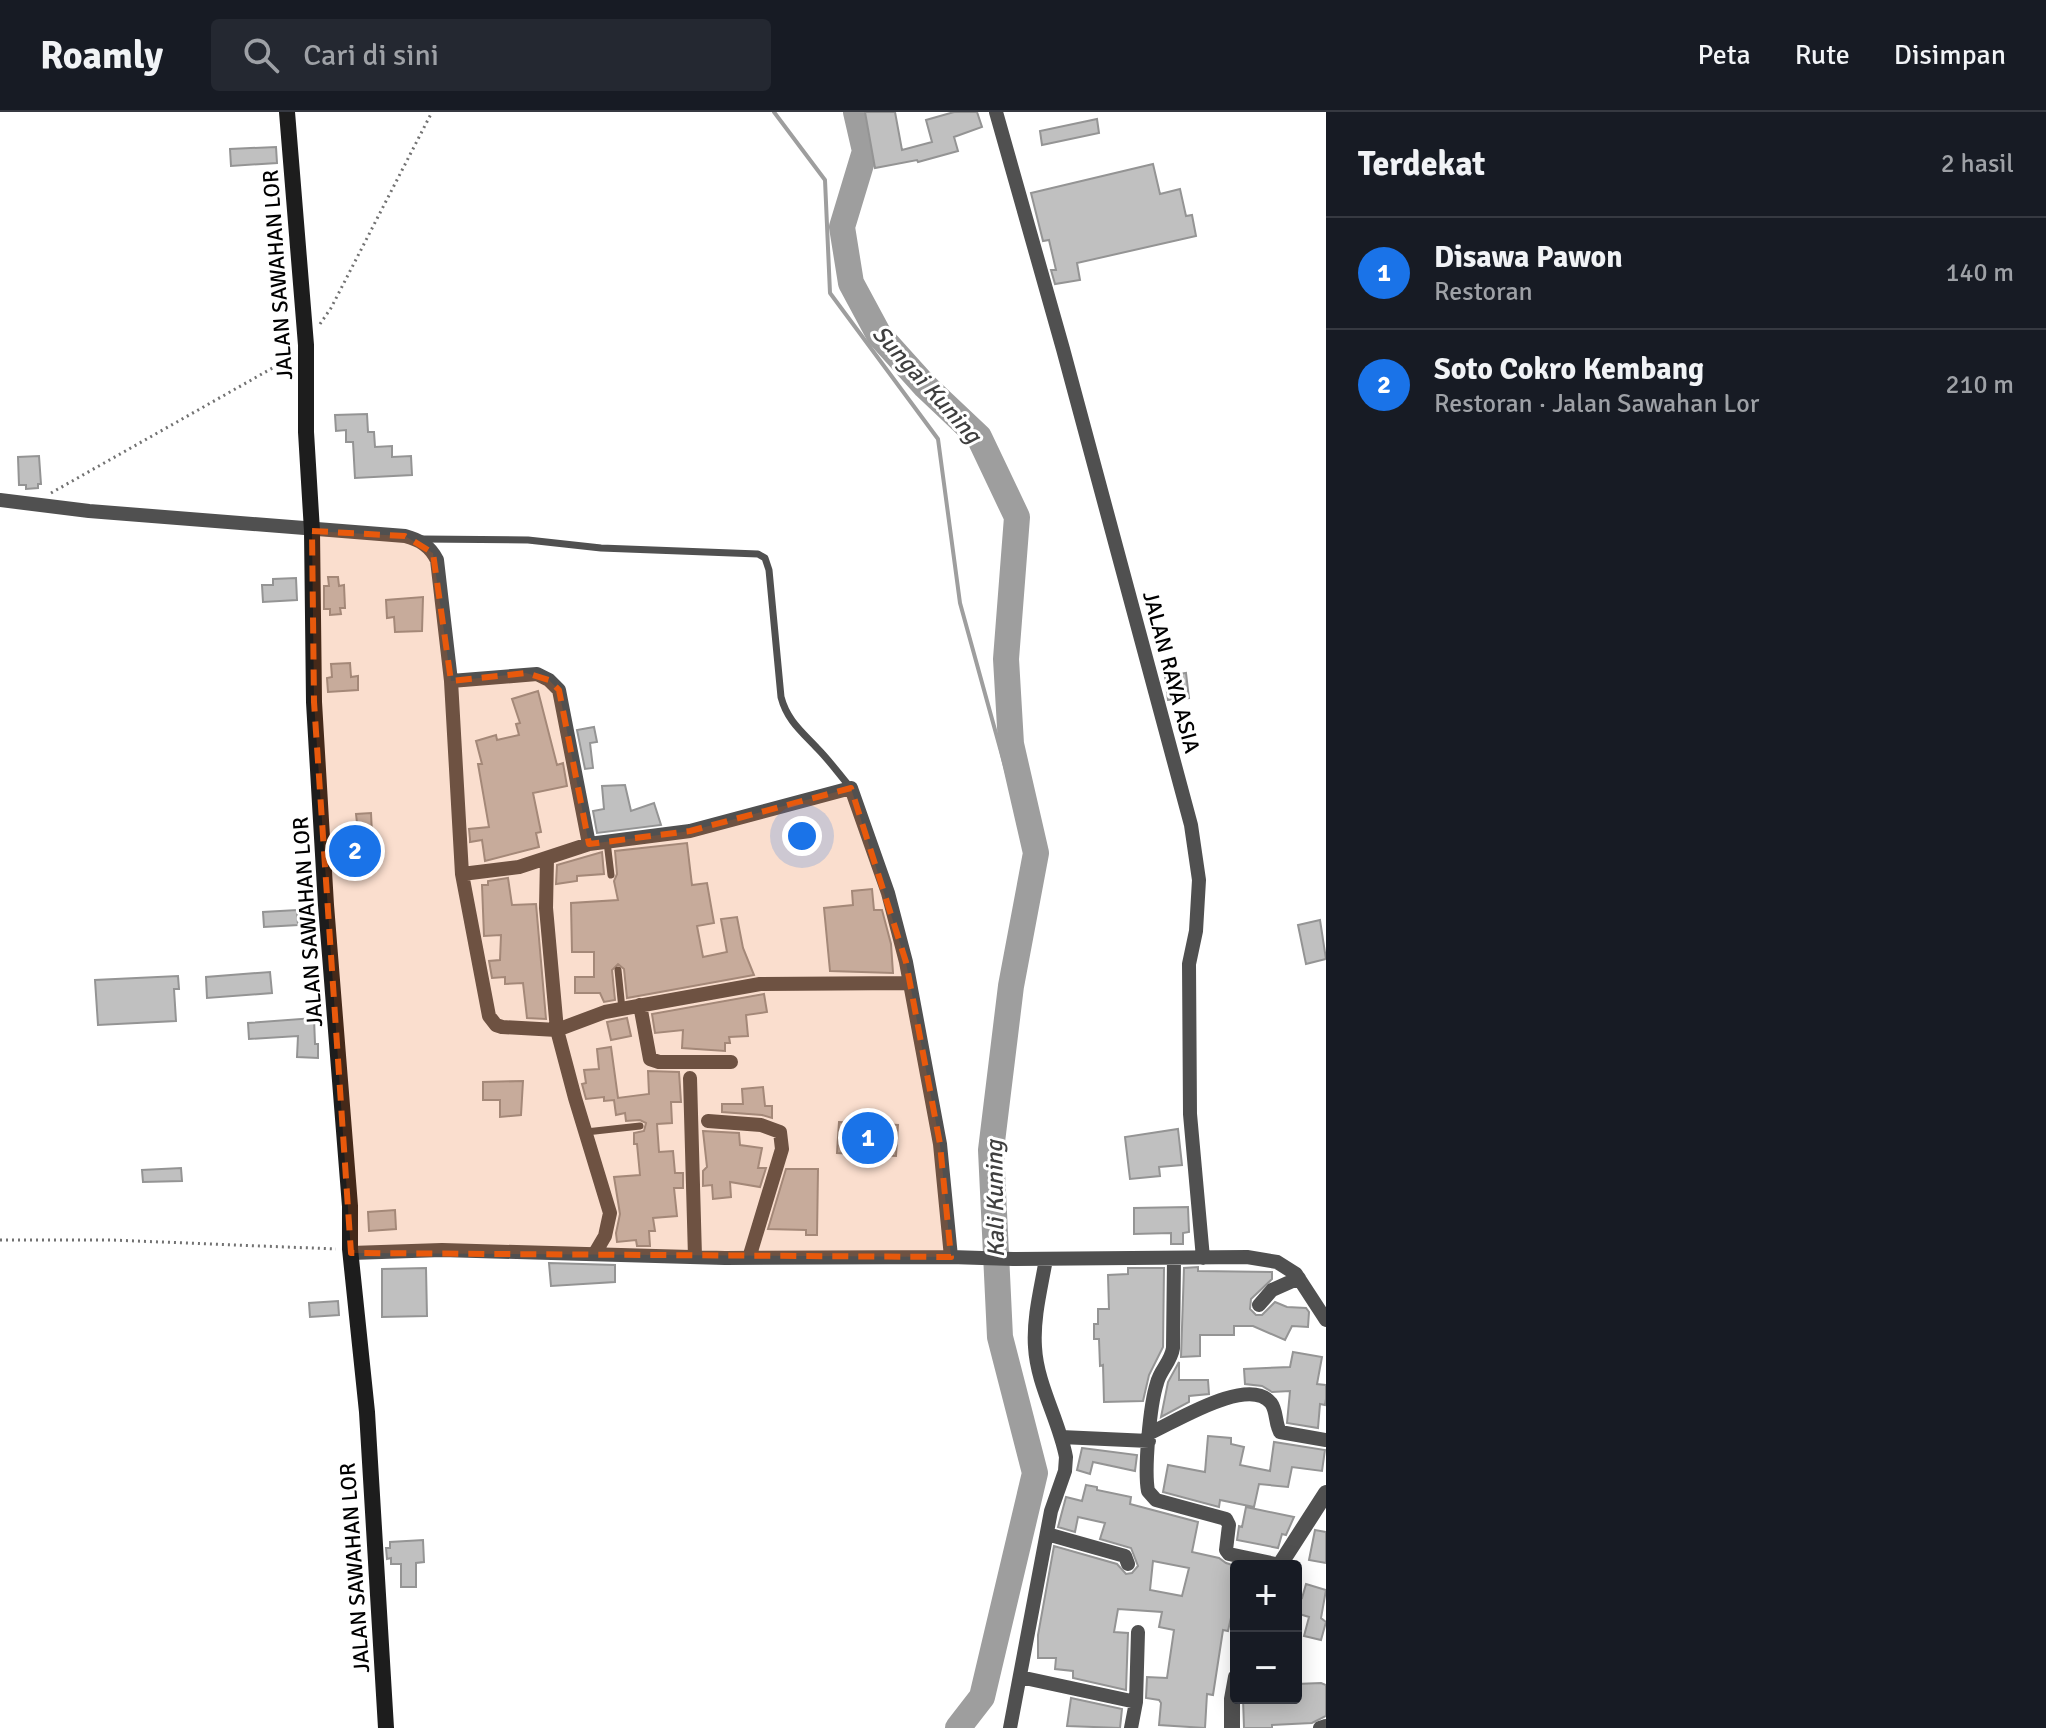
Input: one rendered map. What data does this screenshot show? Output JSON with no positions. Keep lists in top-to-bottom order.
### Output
{
  "streets": {
    "main road": ["JALAN SAWAHAN LOR"],
    "street": ["JALAN RAYA ASIA"]
  },
  "water": ["Sungai Kuning", "Kali Kuning"],
  "page": {
    "header": "Roamly",
    "search": "Cari di sini",
    "nav": ["Peta", "Rute", "Disimpan"],
    "heading": ["Terdekat", "2 hasil"],
    "list": [
      {
        "mark": "1",
        "name": "Disawa Pawon",
        "note": "Restoran",
        "value": "140 m"
      },
      {
        "mark": "2",
        "name": "Soto Cokro Kembang",
        "note": "Restoran · Jalan Sawahan Lor",
        "value": "210 m"
      }
    ],
    "pins": ["2", "1"],
    "map_buttons": ["+", "−"]
  }
}
